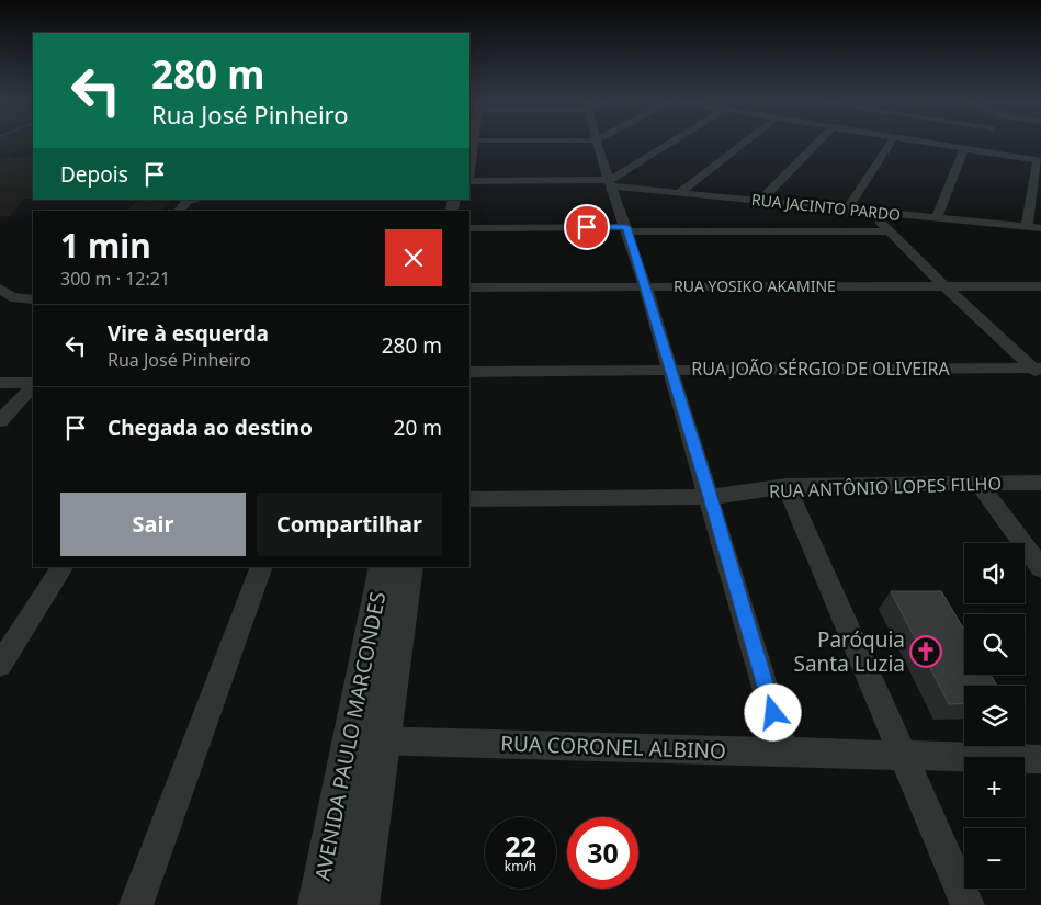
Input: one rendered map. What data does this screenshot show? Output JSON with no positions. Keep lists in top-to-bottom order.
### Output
{
  "streets": {
    "street": [
      "RUA JACINTO PARDO",
      "RUA YOSIKO AKAMINE",
      "RUA JOÃO SÉRGIO DE OLIVEIRA",
      "RUA ANTÔNIO LOPES FILHO",
      "AVENIDA PAULO MARCONDES",
      "RUA CORONEL ALBINO"
    ]
  },
  "crossings": [
    ["AVENIDA PAULO MARCONDES", "RUA CORONEL ALBINO"]
  ],
  "places": {
    "church": ["Paróquia Santa Luzia"]
  },
  "page": {
    "turn": ["280 m", "Rua José Pinheiro"],
    "then": "Depois",
    "heading": ["1 min", "300 m · 12:21"],
    "list": [
      {
        "name": "Vire à esquerda",
        "note": "Rua José Pinheiro",
        "value": "280 m"
      },
      {
        "name": "Chegada ao destino",
        "value": "20 m"
      }
    ],
    "buttons": ["Sair", "Compartilhar"],
    "map_buttons": ["+", "−"],
    "speed": "22 km/h",
    "limit": "30"
  }
}
